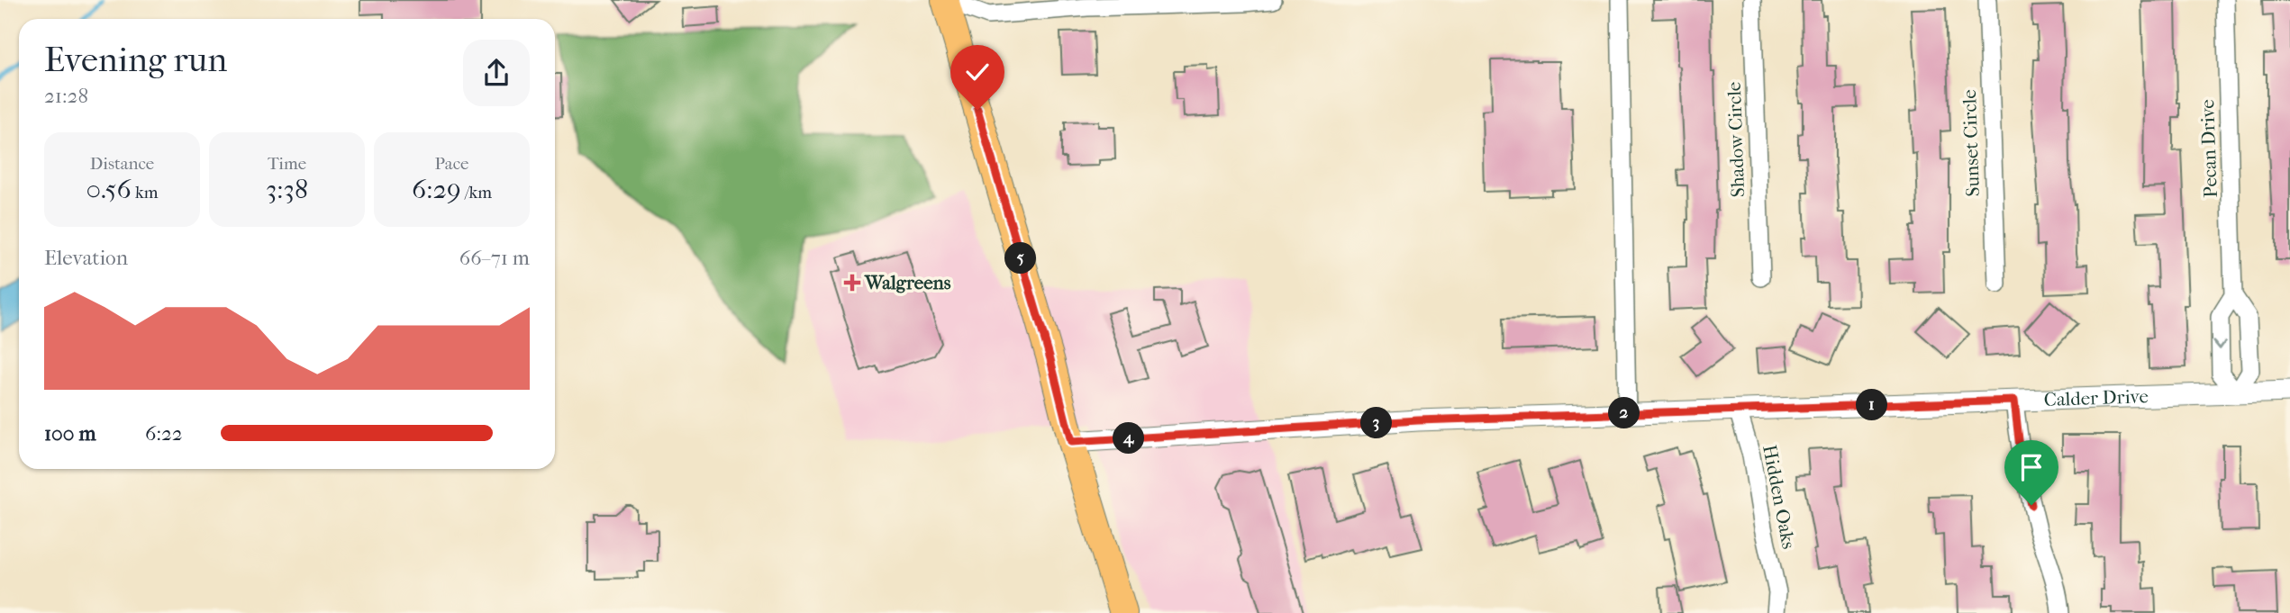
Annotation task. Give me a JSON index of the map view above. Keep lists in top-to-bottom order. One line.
{"streets":{"street":["Shadow Circle","Sunset Circle","Pecan Drive","Calder Drive","Hidden Oaks"]},"crossings":[["Pecan Drive","Calder Drive"],["Calder Drive","Hidden Oaks"]],"places":{"health":["Walgreens"]},"page":{"heading":["Evening run","21:28"],"stats":[["Distance","0.56 km"],["Time","3:38"],["Pace","6:29 /km"]],"chart":["Elevation","66–71 m"],"pins":["5","1","2","3","4"],"list":[{"name":"100 m","note":"6:22"}]}}
